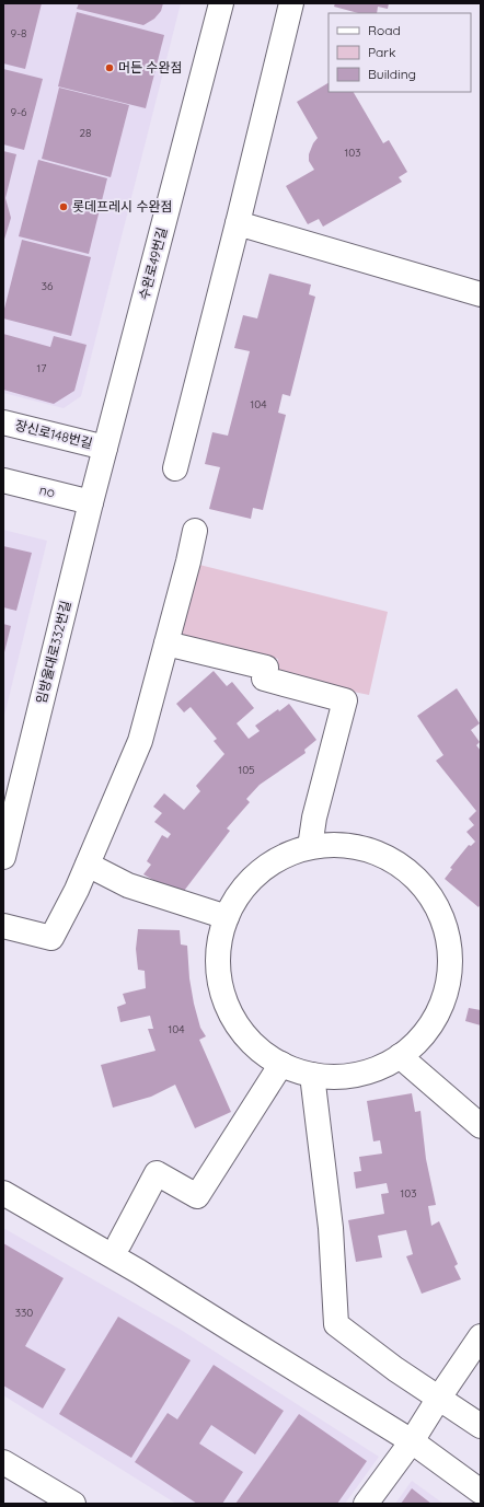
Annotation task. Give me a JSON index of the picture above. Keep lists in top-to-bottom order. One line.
{"streets":{"street":["수완로49번길","장신로148번길","no","임방울대로332번길"]},"crossings":[["수완로49번길","장신로148번길"],["수완로49번길","임방울대로332번길"],["장신로148번길","임방울대로332번길"],["no","임방울대로332번길"]],"places":["머든 수완점","롯데프레시 수완점"],"house_numbers":["9-8","9-6","28","103","36","17","104","105","104","103","330"],"legend":["Road","Park","Building"]}
